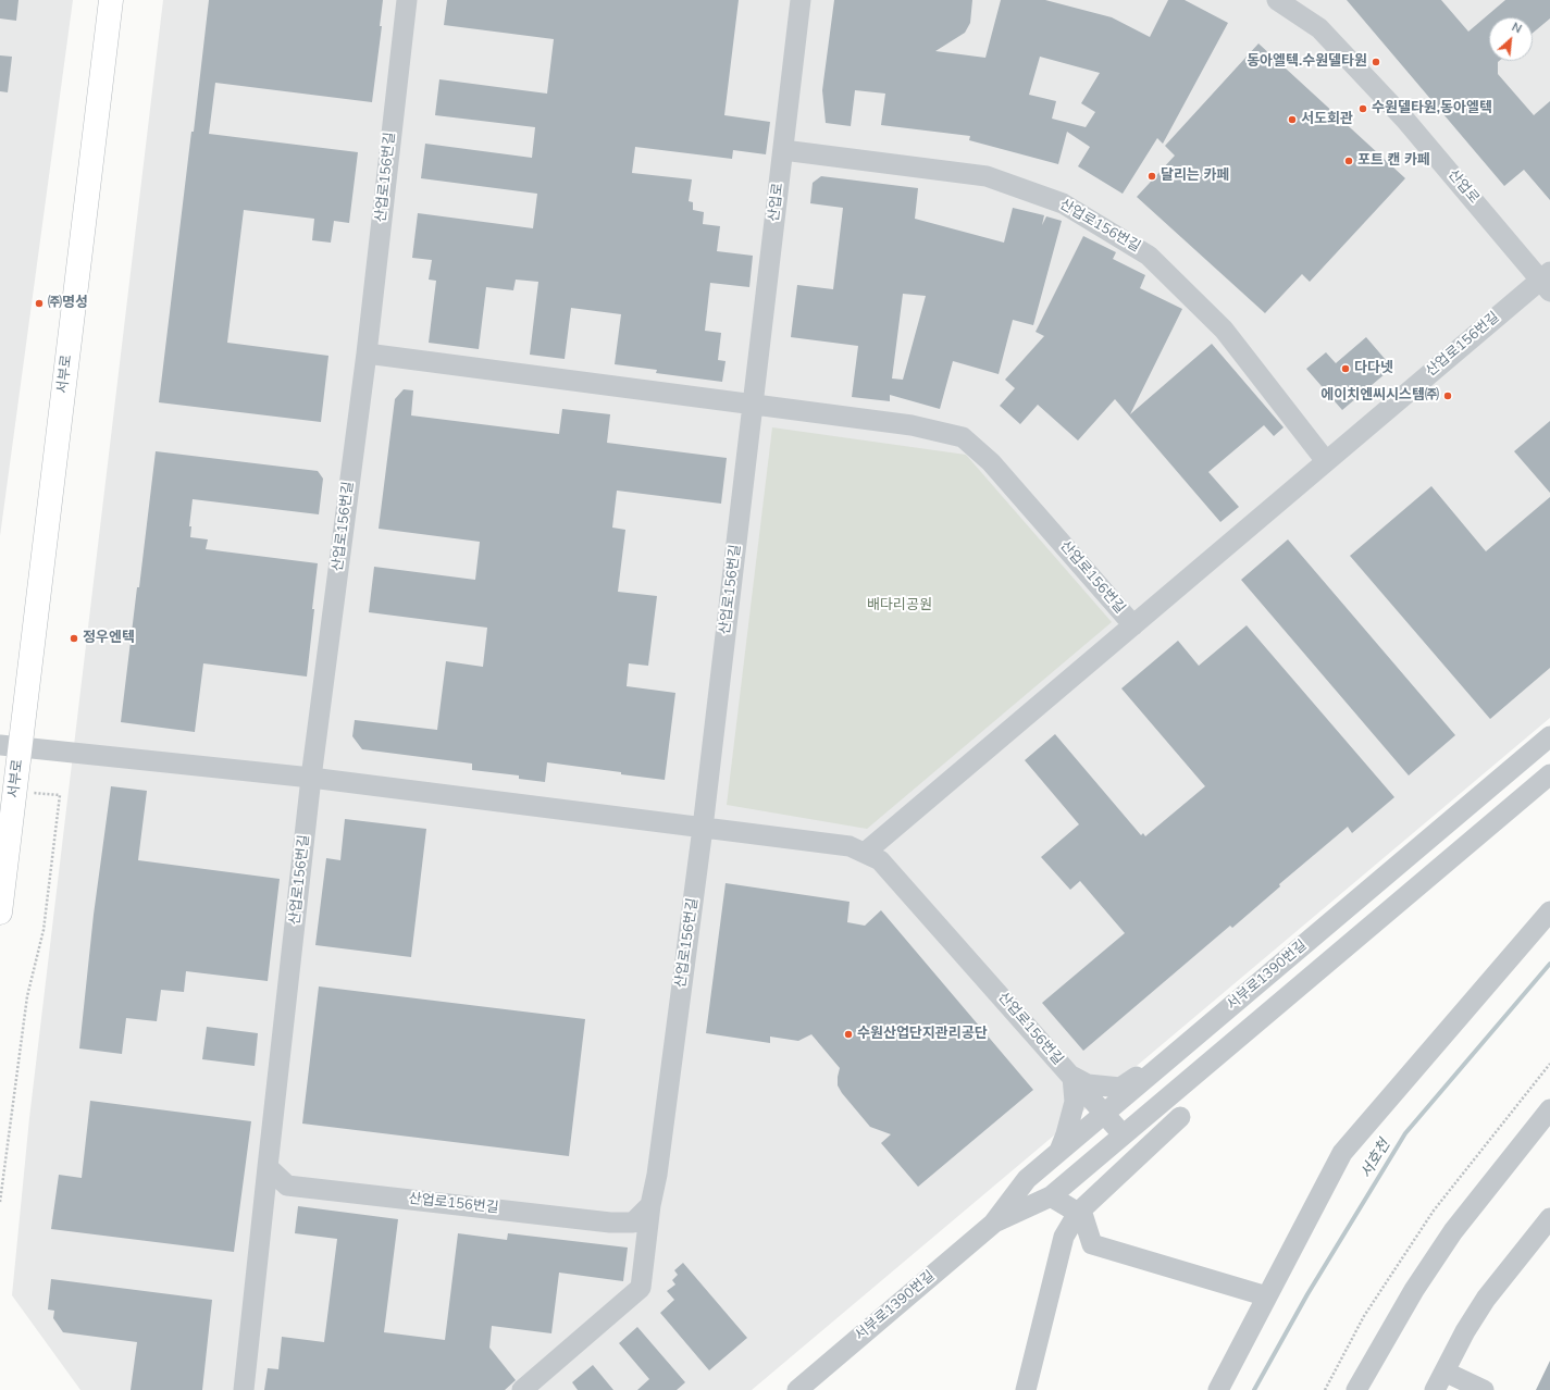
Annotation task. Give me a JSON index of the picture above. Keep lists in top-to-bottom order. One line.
{"streets":{"main road":["서부로"],"street":["산업로156번길","산업로","서부로1390번길"]},"crossings":[["산업로156번길","산업로"],["산업로156번길","서부로1390번길"]],"water":["서호천"],"parks":["배다리공원"],"places":["동아엘텍.수원델타원","수원델타원,동아엘텍","서도회관","포트 캔 카페","달리는 카페","㈜명성","다다넷","에이치엔씨시스템㈜","정우엔텍","수원산업단지관리공단"],"north":"top right"}
